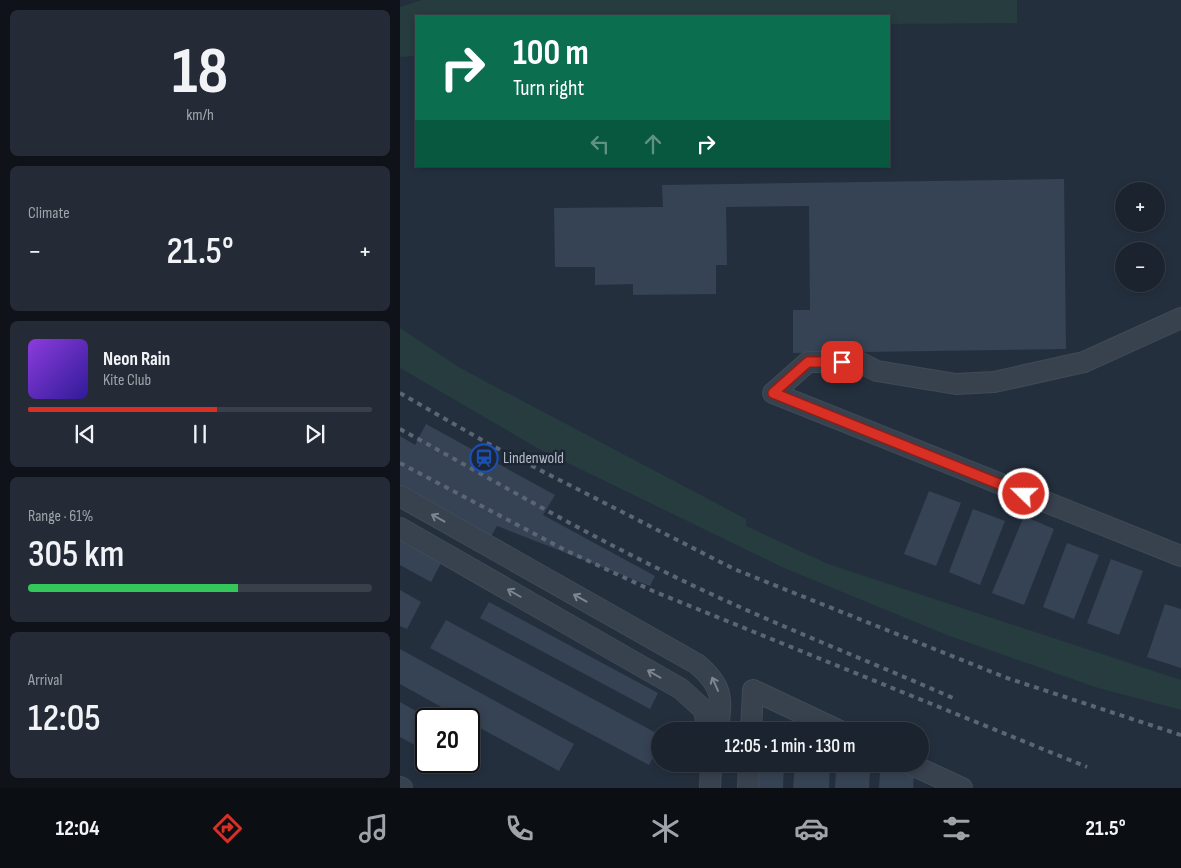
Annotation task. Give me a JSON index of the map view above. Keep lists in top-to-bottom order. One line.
{"places":{"station":["Lindenwold"]},"page":{"tile":[["18","km/h"],"Climate",["Range · 61%","305 km"],["Arrival","12:05"]],"turn":["100 m","Turn right"],"map_buttons":["+","−"],"heat":["−","21.5°","+"],"song":["Neon Rain","Kite Club"],"limit":"20","trip":"12:05 · 1 min · 130 m","tabs":["12:04","21.5°"]}}
